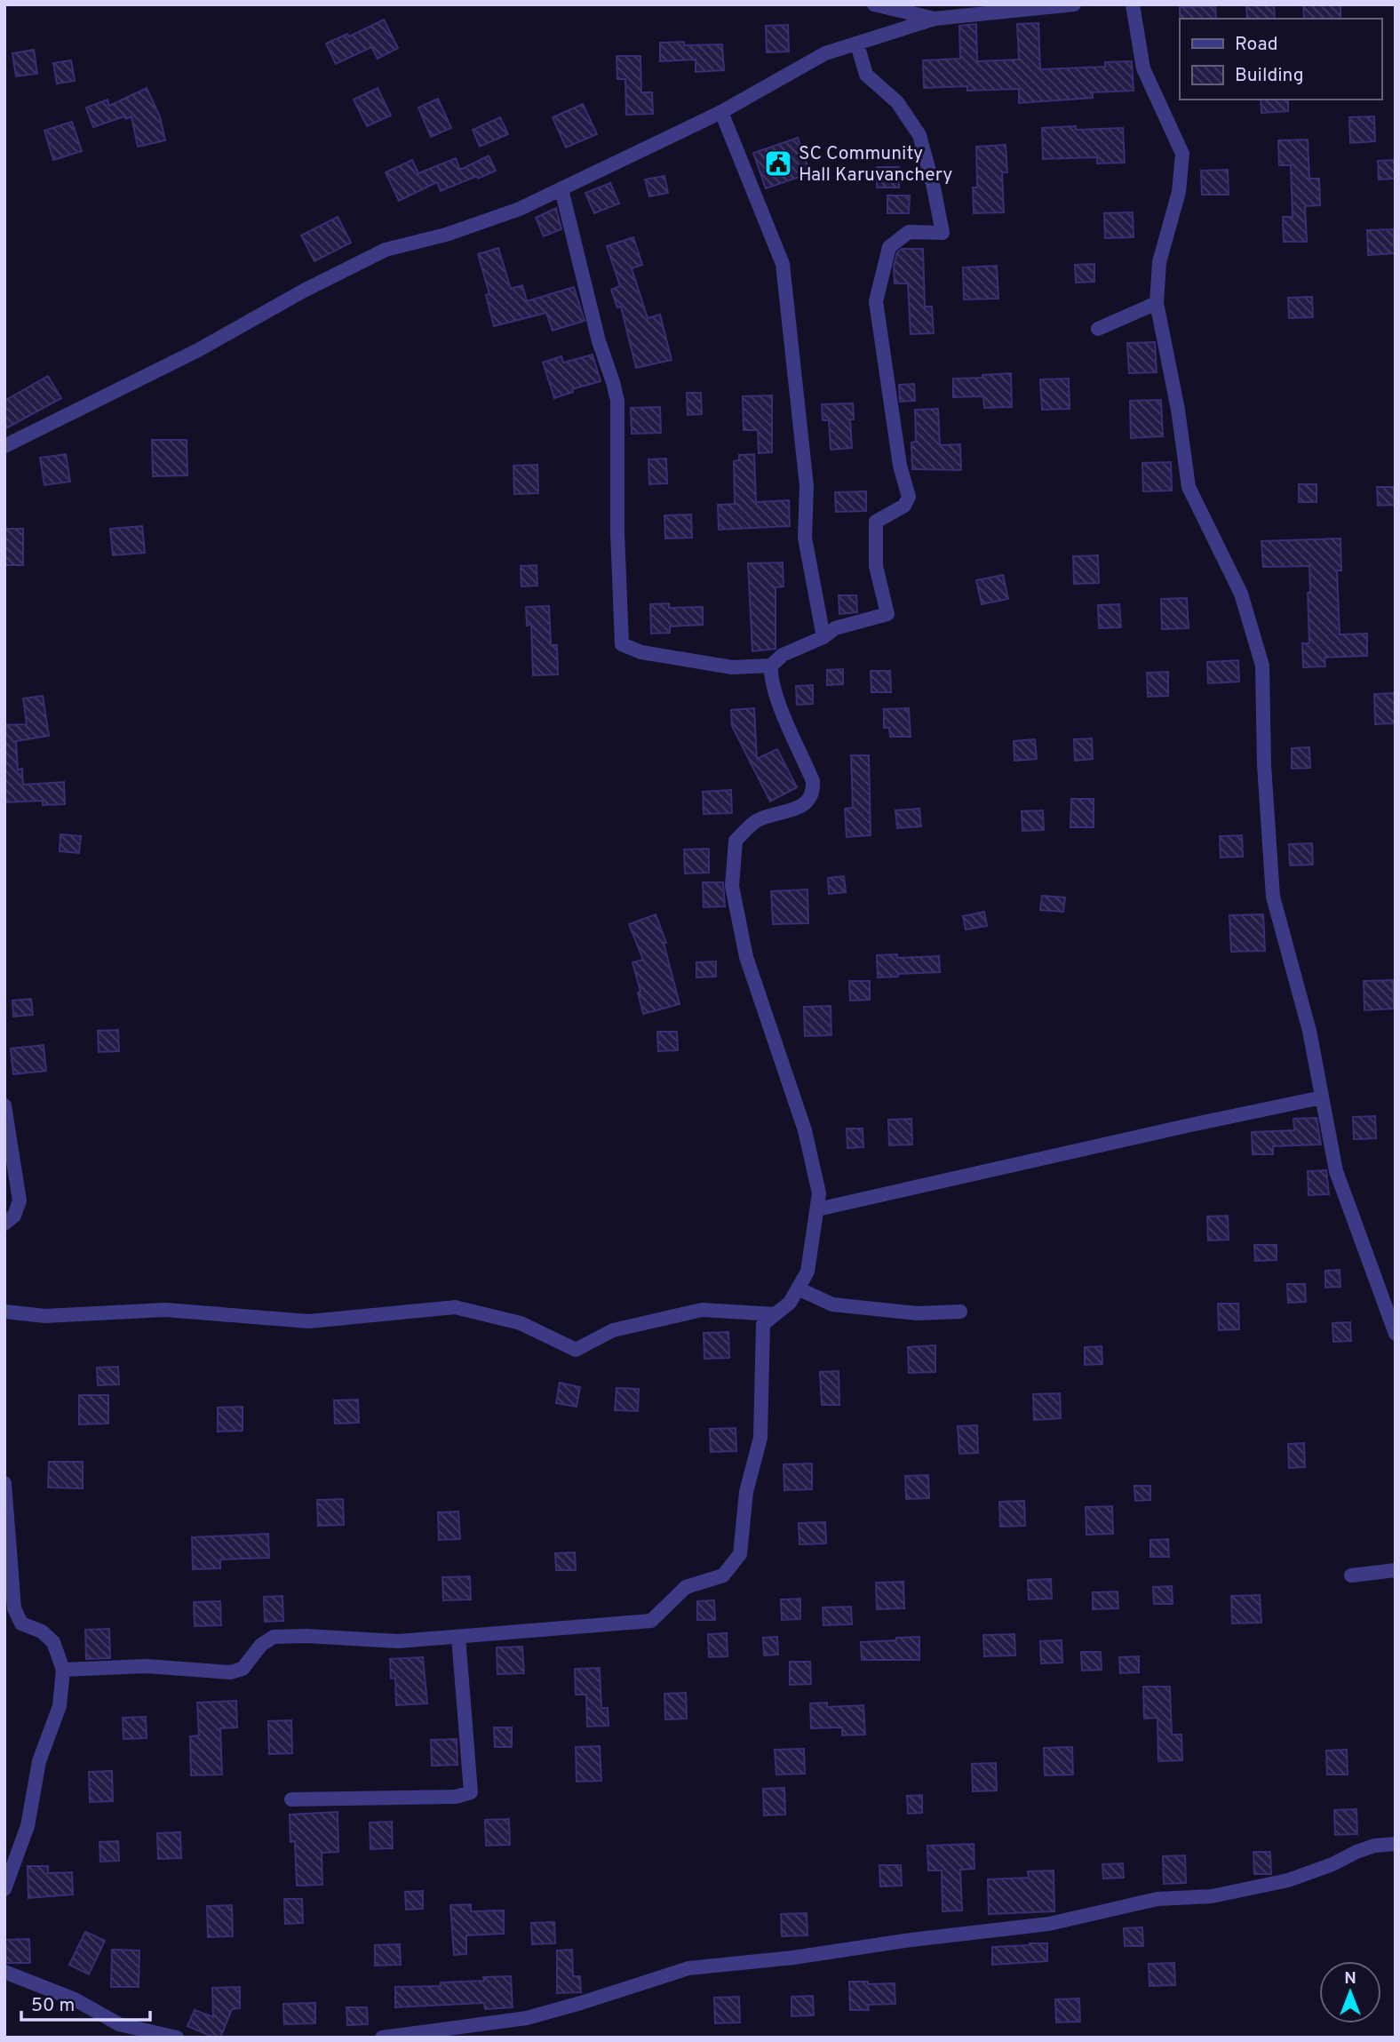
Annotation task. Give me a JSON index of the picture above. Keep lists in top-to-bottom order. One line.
{"places":{"public building":["SC Community Hall Karuvanchery"]},"legend":["Road","Building"],"scale_bar":"50 m","north":"top"}
